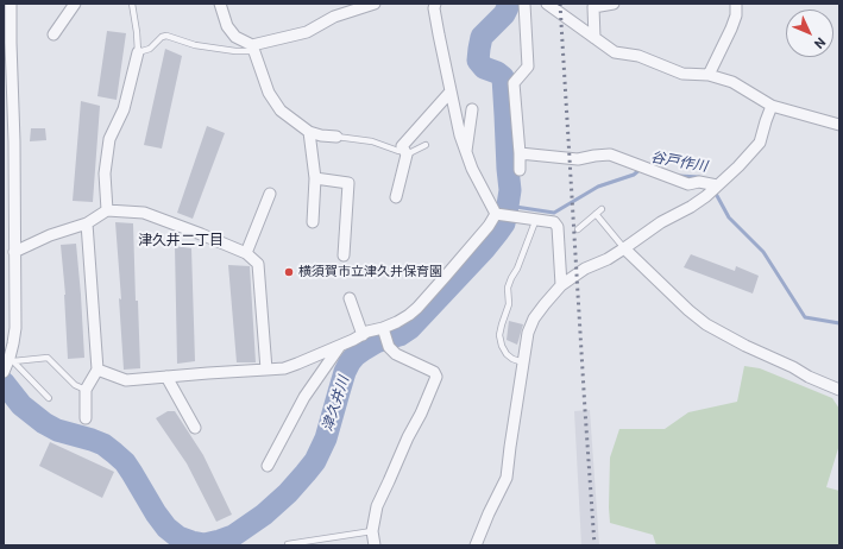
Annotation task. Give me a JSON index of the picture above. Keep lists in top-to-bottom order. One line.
{"districts":["津久井二丁目"],"water":["谷戸作川","津久井川"],"places":["横須賀市立津久井保育園"],"north":"bottom right"}
